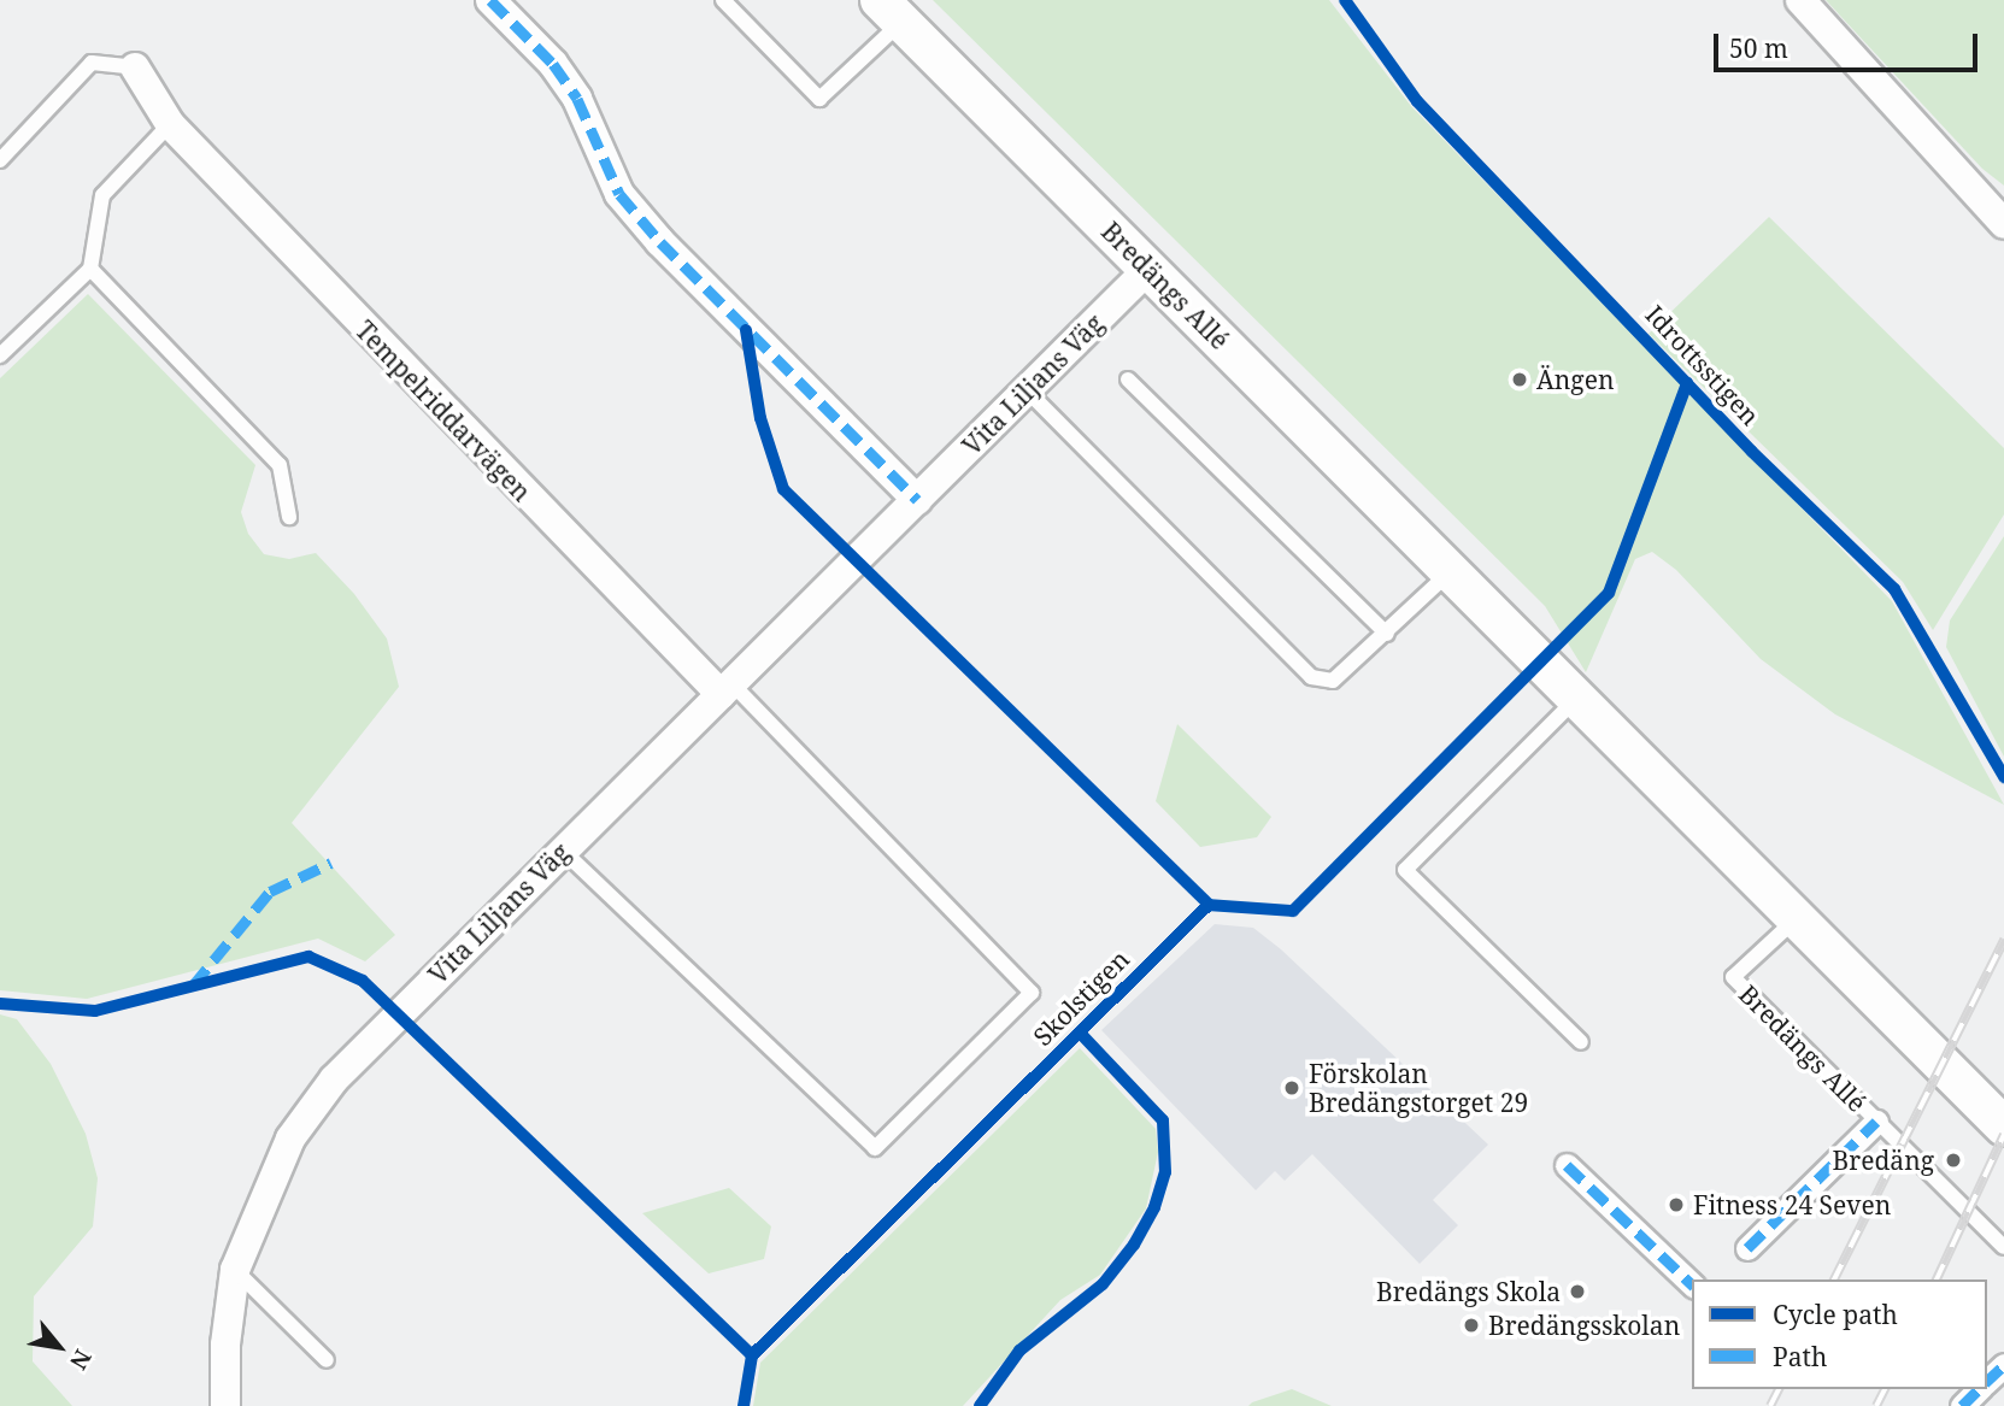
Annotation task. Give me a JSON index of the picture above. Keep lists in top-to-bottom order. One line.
{"streets":{"street":["Bredängs Allé","Vita Liljans Väg","Tempelriddarvägen"],"cycle path":["Idrottsstigen","Skolstigen"]},"crossings":[["Bredängs Allé","Vita Liljans Väg"],["Vita Liljans Väg","Tempelriddarvägen"]],"places":["Ängen","Förskolan Bredängstorget 29","Bredäng","Fitness 24 Seven","Bredängs Skola","Bredängsskolan"],"legend":["Cycle path","Path"],"scale_bar":"50 m","north":"bottom right"}
